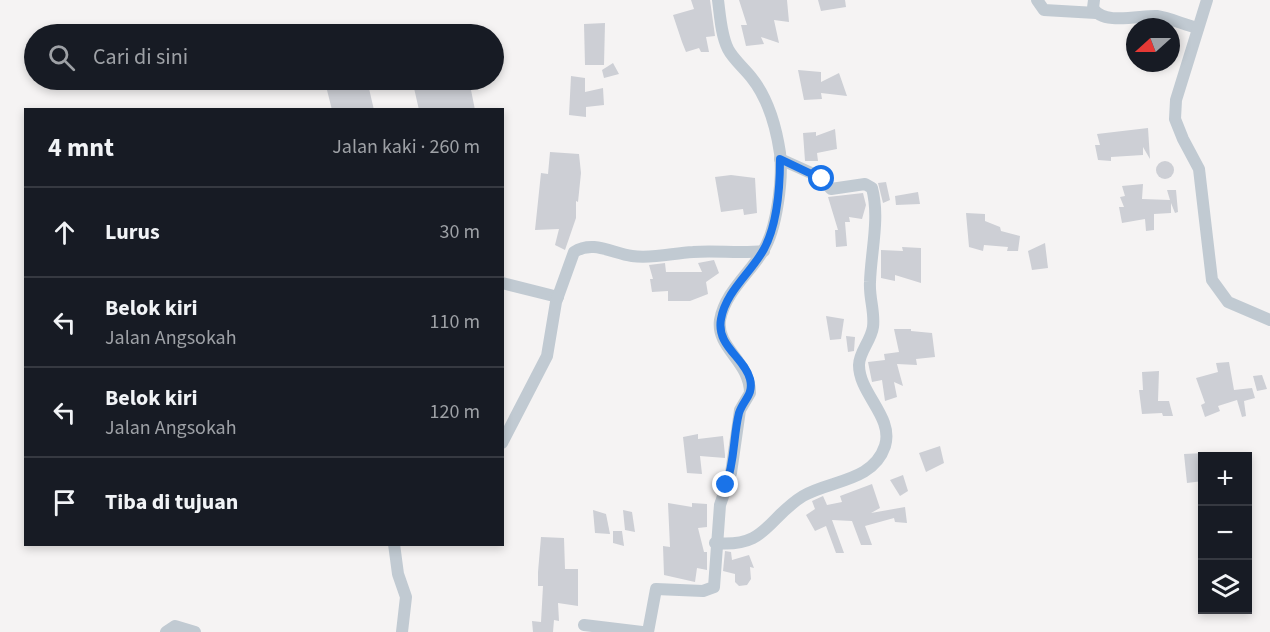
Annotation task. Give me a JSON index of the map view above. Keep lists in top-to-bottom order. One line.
{"north":"left","page":{"search":"Cari di sini","heading":["4 mnt","Jalan kaki · 260 m"],"list":[["Lurus","30 m"],["Belok kiri","Jalan Angsokah","110 m"],["Belok kiri","Jalan Angsokah","120 m"],"Tiba di tujuan"],"map_buttons":["+","−"]}}
